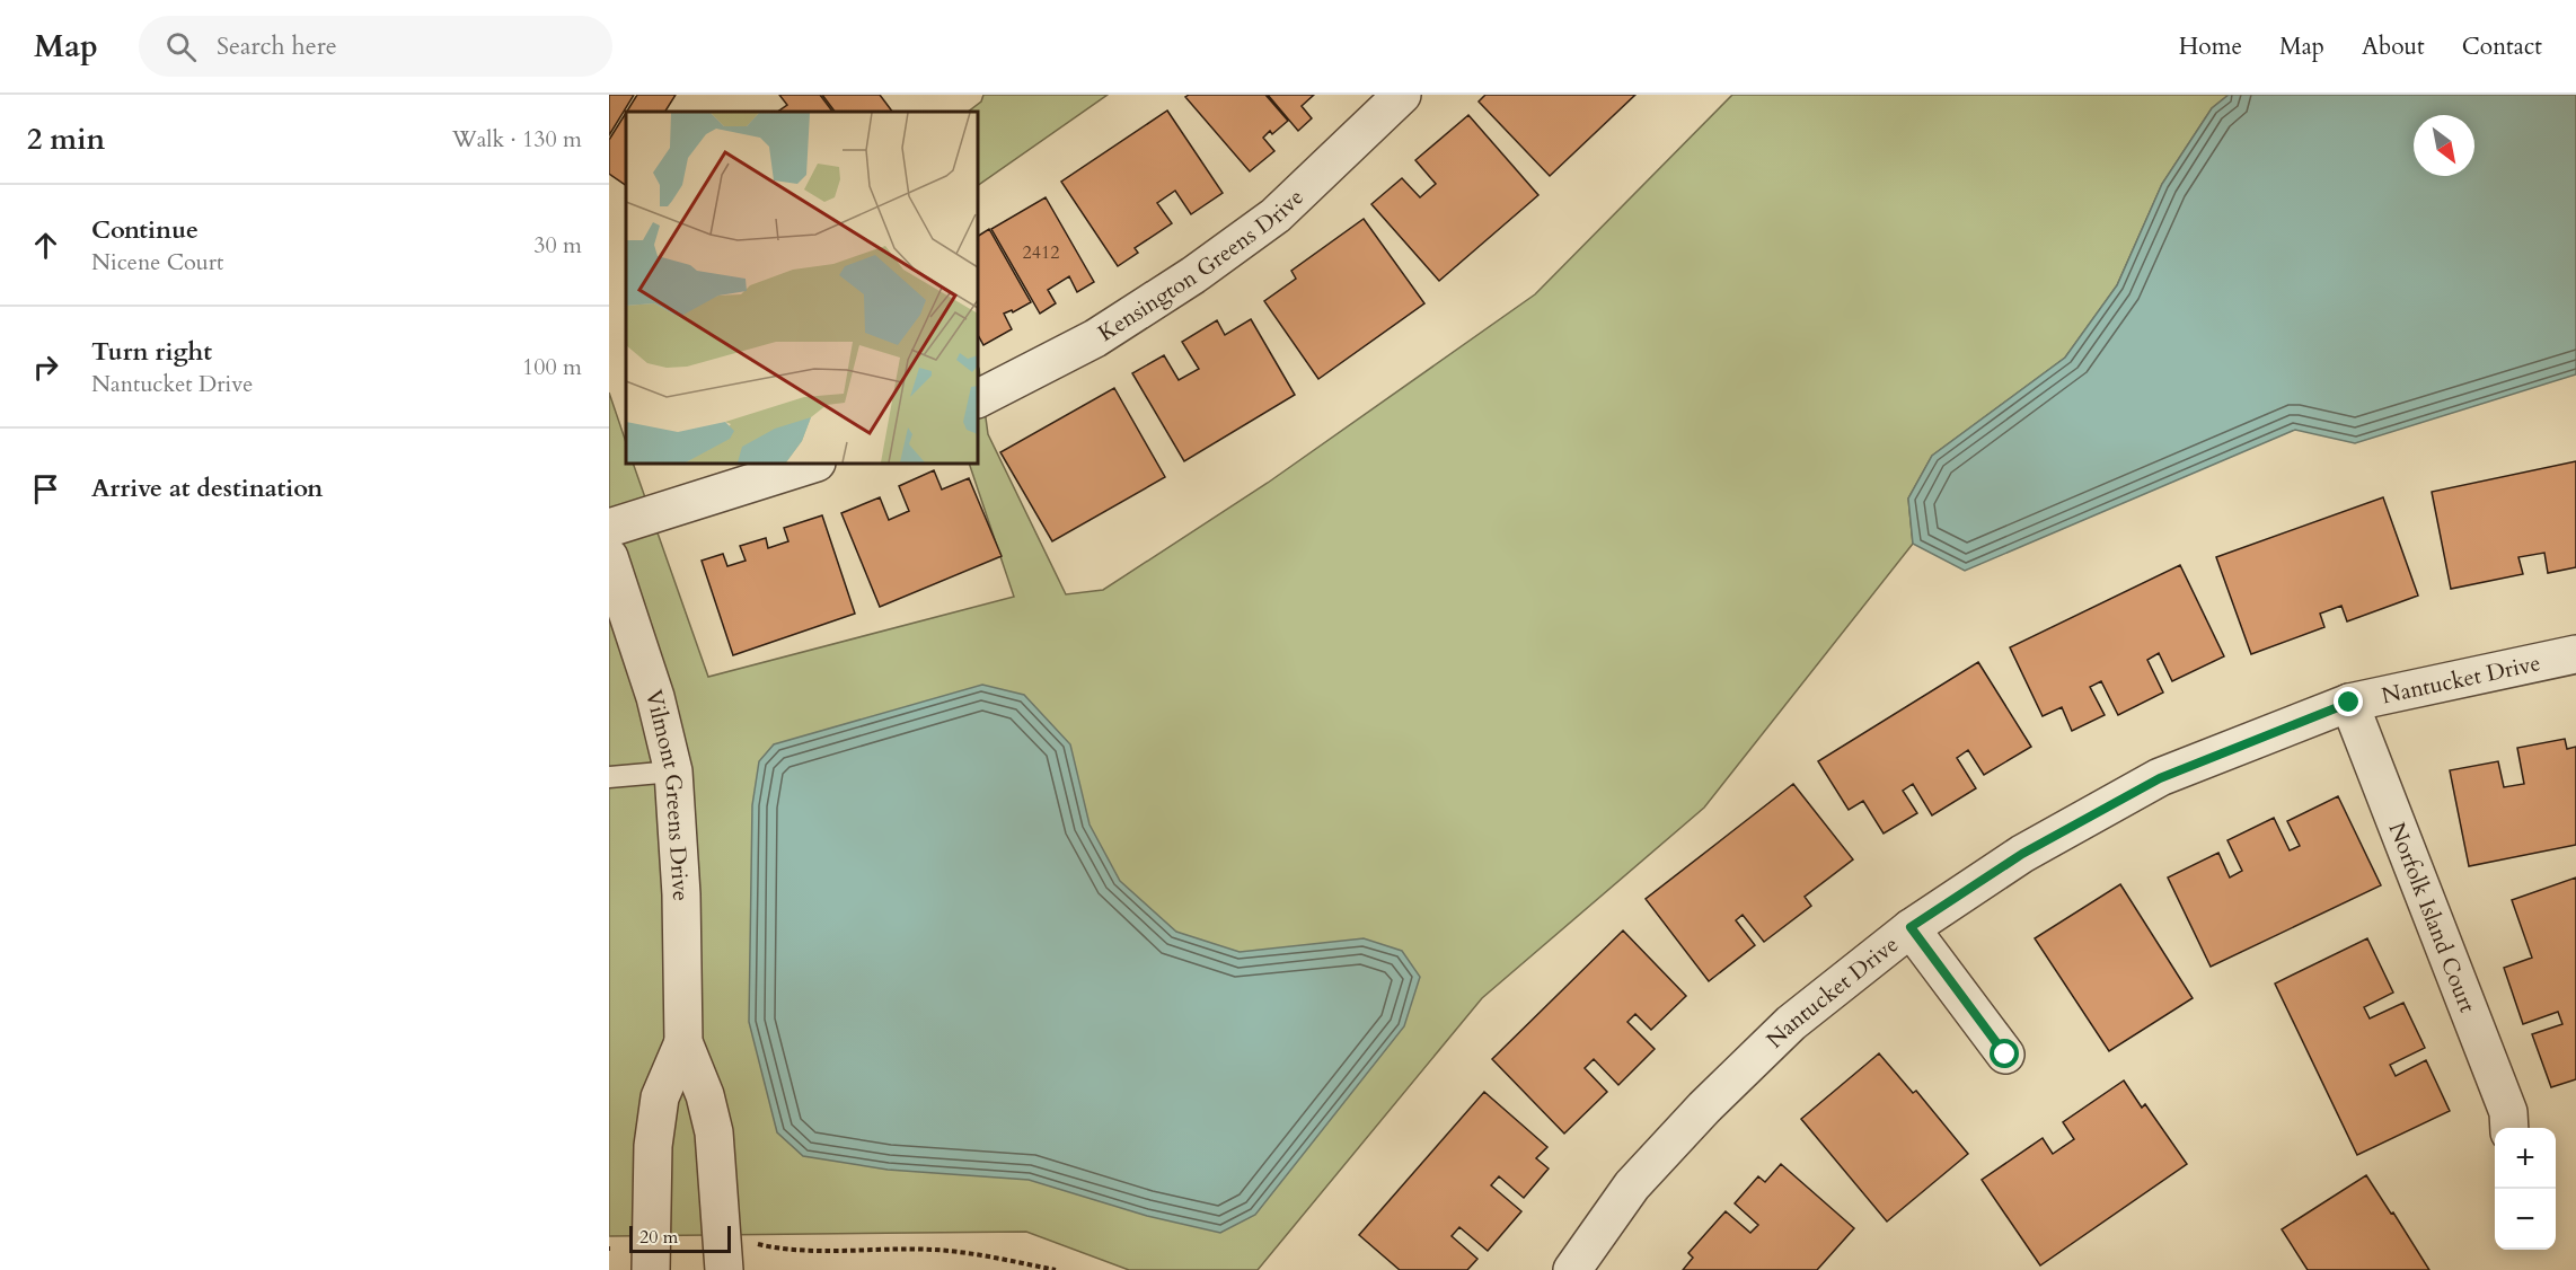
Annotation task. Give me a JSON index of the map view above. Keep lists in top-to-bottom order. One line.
{"streets":{"street":["Kensington Greens Drive","Nantucket Drive","Vilmont Greens Drive","Norfolk Island Court"]},"crossings":[["Nantucket Drive","Norfolk Island Court"]],"house_numbers":["2412"],"scale_bar":"20 m","north":"bottom right","page":{"header":"Map","search":"Search here","nav":["Home","Map","About","Contact"],"heading":["2 min","Walk · 130 m"],"list":[["Continue","Nicene Court","30 m"],["Turn right","Nantucket Drive","100 m"],"Arrive at destination"],"map_buttons":["+","−"],"scale":"20 m"}}
